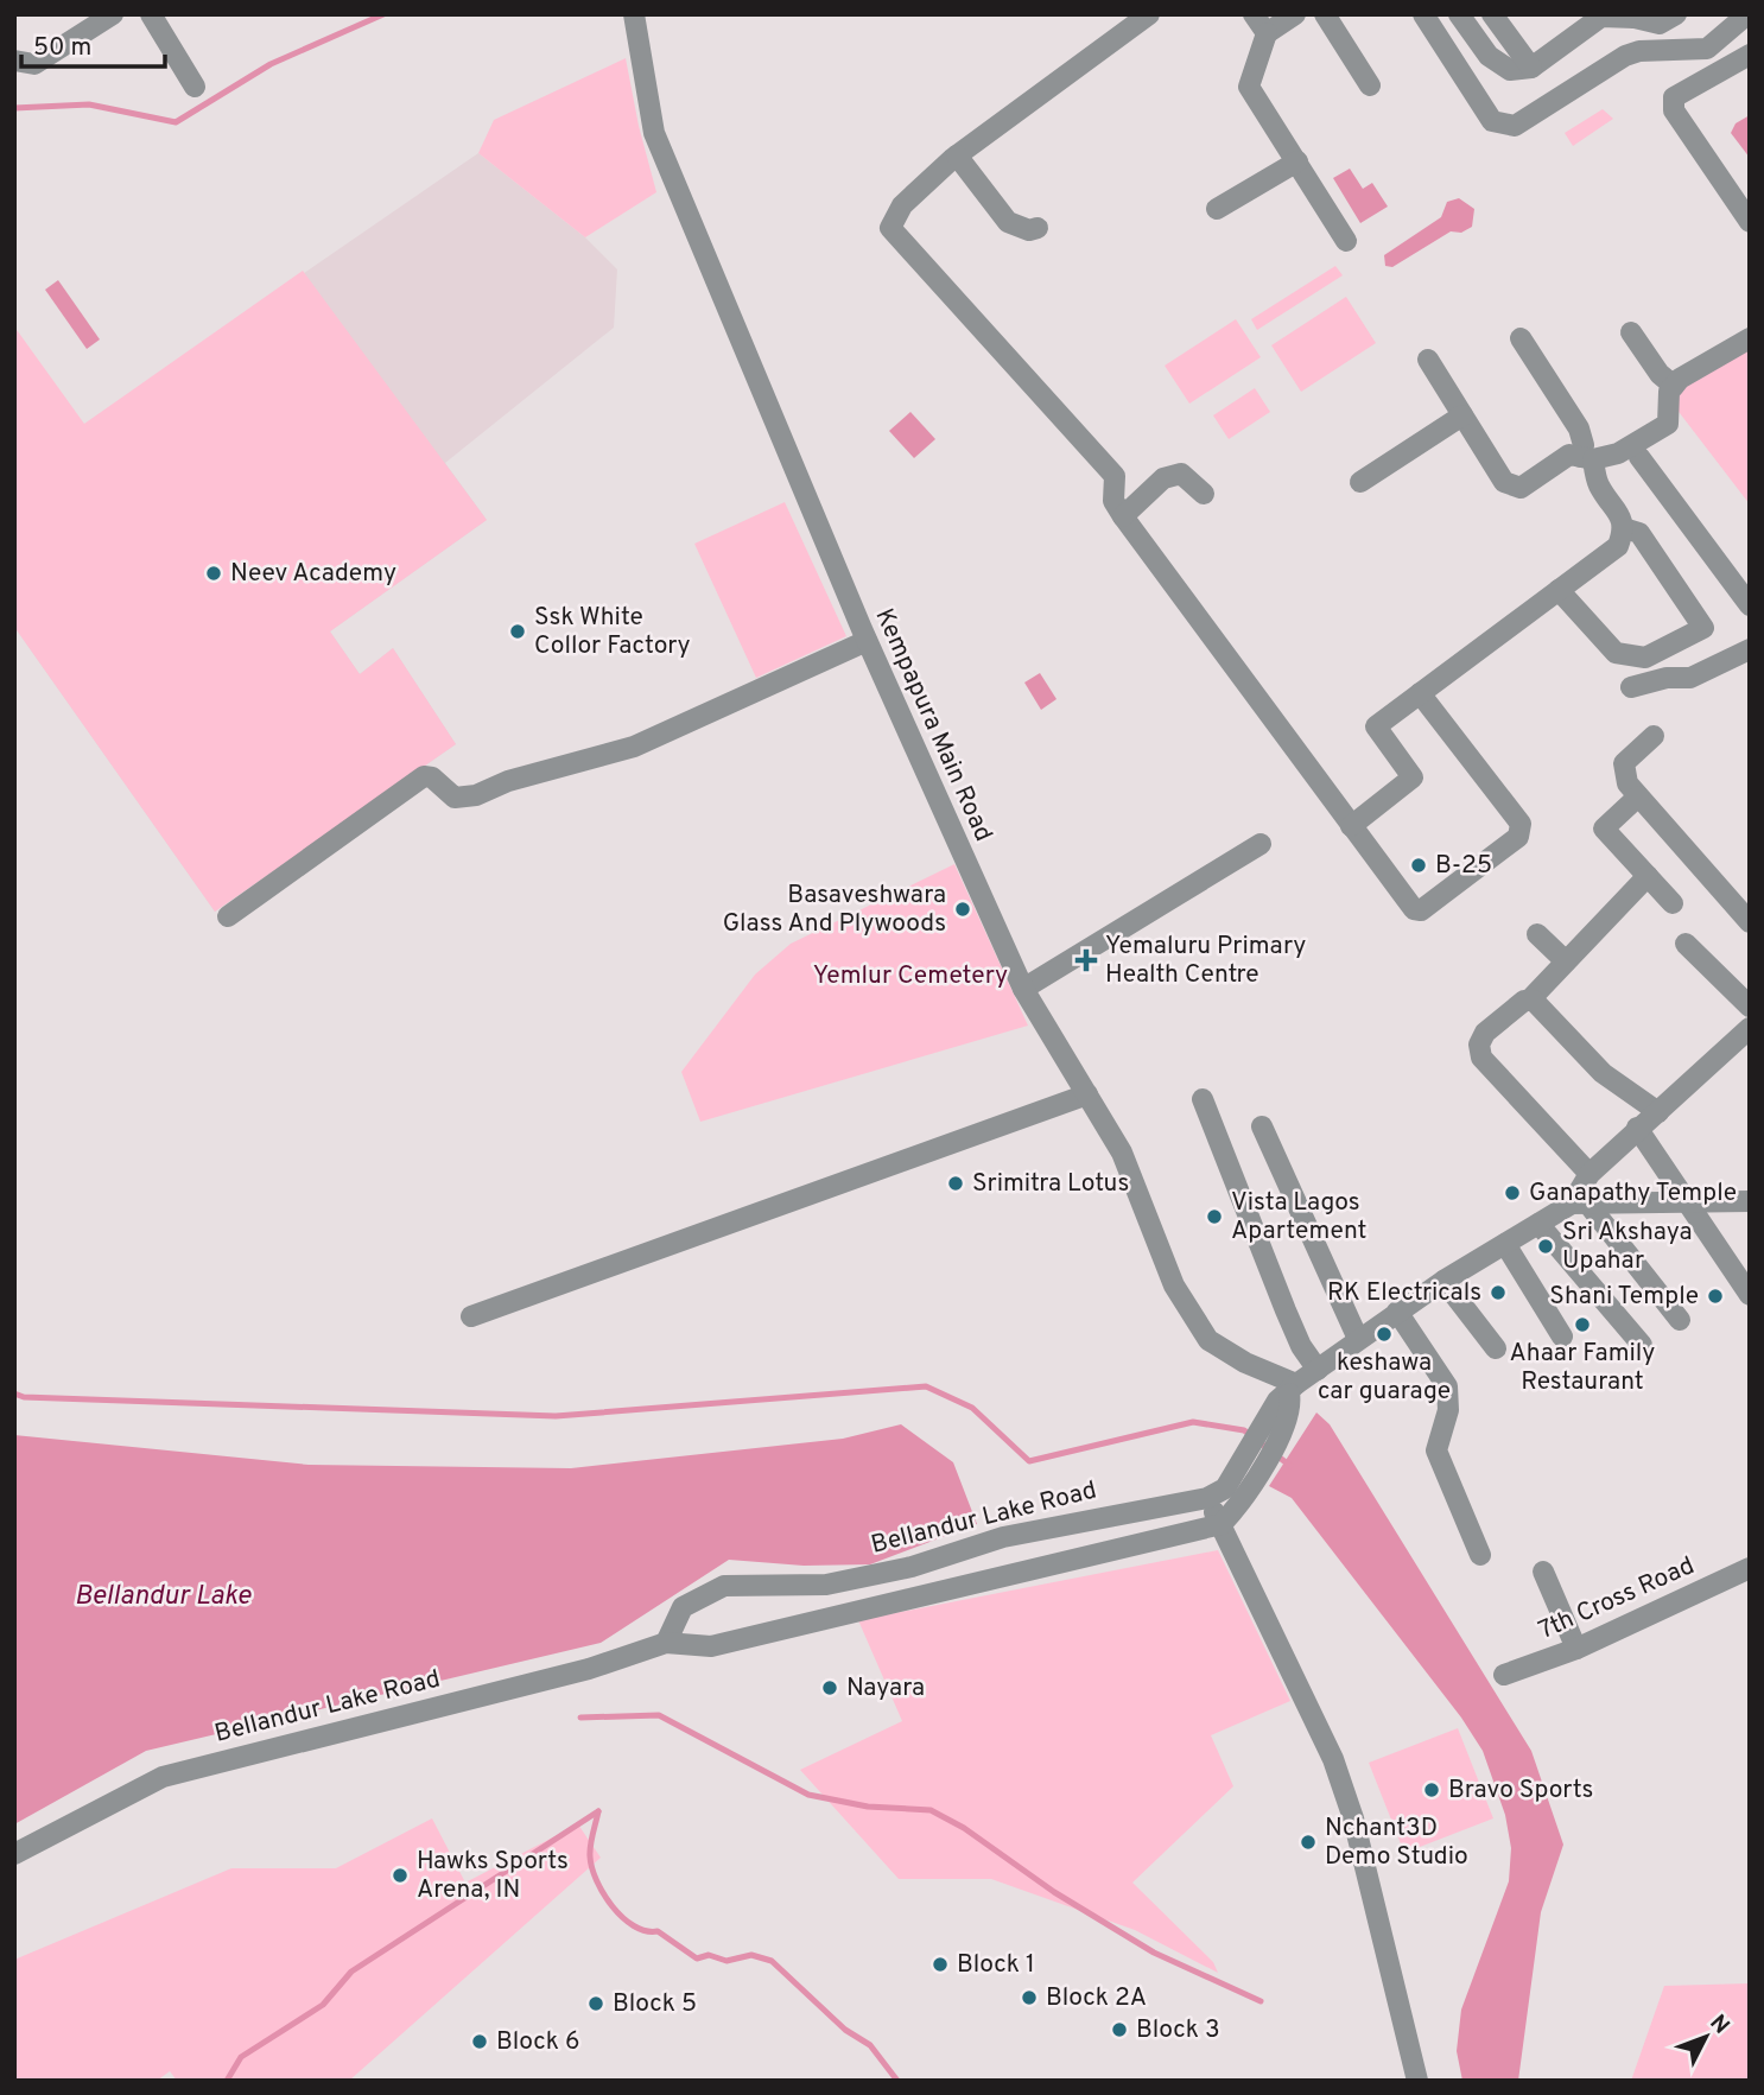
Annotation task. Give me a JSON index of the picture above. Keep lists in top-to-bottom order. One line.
{"streets":{"street":["Kempapura Main Road","Bellandur Lake Road","7th Cross Road"]},"water":["Bellandur Lake"],"parks":["Yemlur Cemetery"],"places":{"other":["Neev Academy","Ssk White Collor Factory","B-25","Basaveshwara Glass And Plywoods","Srimitra Lotus","Ganapathy Temple","Vista Lagos Apartement","Sri Akshaya Upahar","RK Electricals","Shani Temple","Ahaar Family Restaurant","keshawa car guarage","Nayara","Bravo Sports","Nchant3D Demo Studio","Hawks Sports Arena, IN","Block 1","Block 2A","Block 5","Block 3","Block 6"],"health":["Yemaluru Primary Health Centre"]},"scale_bar":"50 m","north":"top right"}
